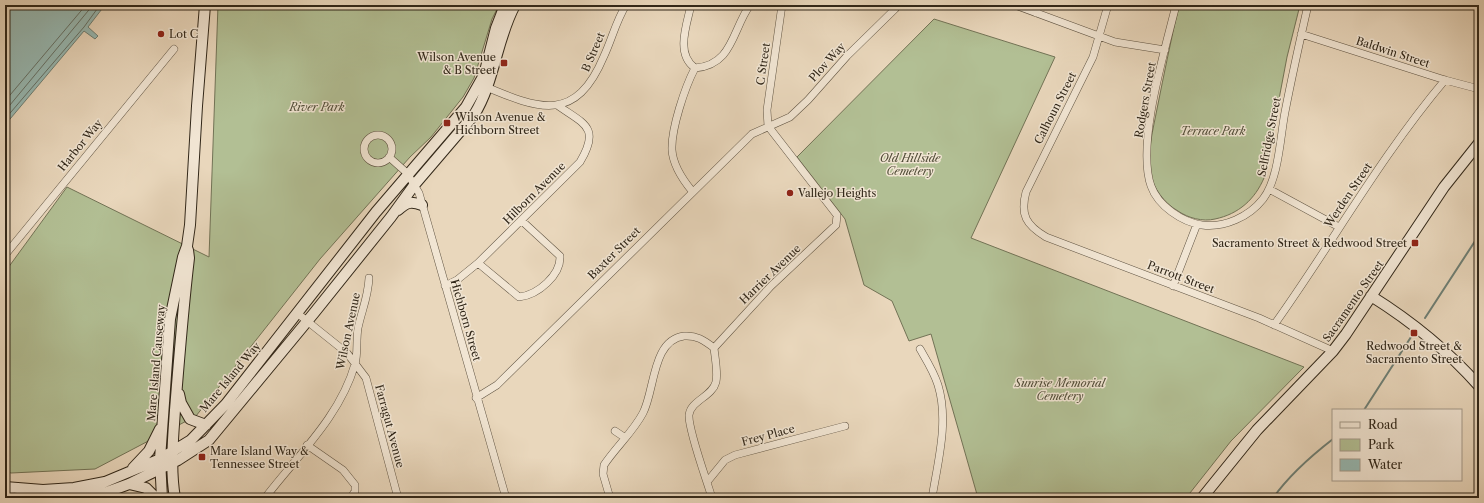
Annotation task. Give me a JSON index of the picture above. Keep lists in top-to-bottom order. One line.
{"streets":{"main road":["Sacramento Street","Mare Island Causeway","Mare Island Way"],"street":["B Street","Baldwin Street","Plov Way","C Street","Rodgers Street","Calhoun Street","Selfridge Street","Harbor Way","Hilborn Avenue","Werden Street","Baxter Street","Harrier Avenue","Parrott Street","Hichborn Street","Wilson Avenue","Farragut Avenue","Frey Place"]},"crossings":[["B Street","Hilborn Avenue"],["Baldwin Street","Selfridge Street"],["Baldwin Street","Werden Street"],["Plov Way","C Street"],["Plov Way","Baxter Street"],["Plov Way","Harrier Avenue"],["C Street","Baxter Street"],["C Street","Harrier Avenue"],["Rodgers Street","Selfridge Street"],["Calhoun Street","Parrott Street"],["Hilborn Avenue","Hichborn Street"],["Werden Street","Parrott Street"],["Baxter Street","Harrier Avenue"],["Baxter Street","Hichborn Street"],["Parrott Street","Sacramento Street"],["Hichborn Street","Mare Island Way"],["Wilson Avenue","Farragut Avenue"],["Mare Island Causeway","Mare Island Way"],["Mare Island Way","Farragut Avenue"]],"parks":["River Park","Terrace Park","Old Hillside Cemetery","Sunrise Memorial Cemetery"],"places":{"other":["Lot C","Vallejo Heights"],"transit":["Wilson Avenue & B Street","Wilson Avenue & Hichborn Street","Sacramento Street & Redwood Street","Redwood Street & Sacramento Street","Mare Island Way & Tennessee Street"]},"legend":["Road","Park","Water"]}
